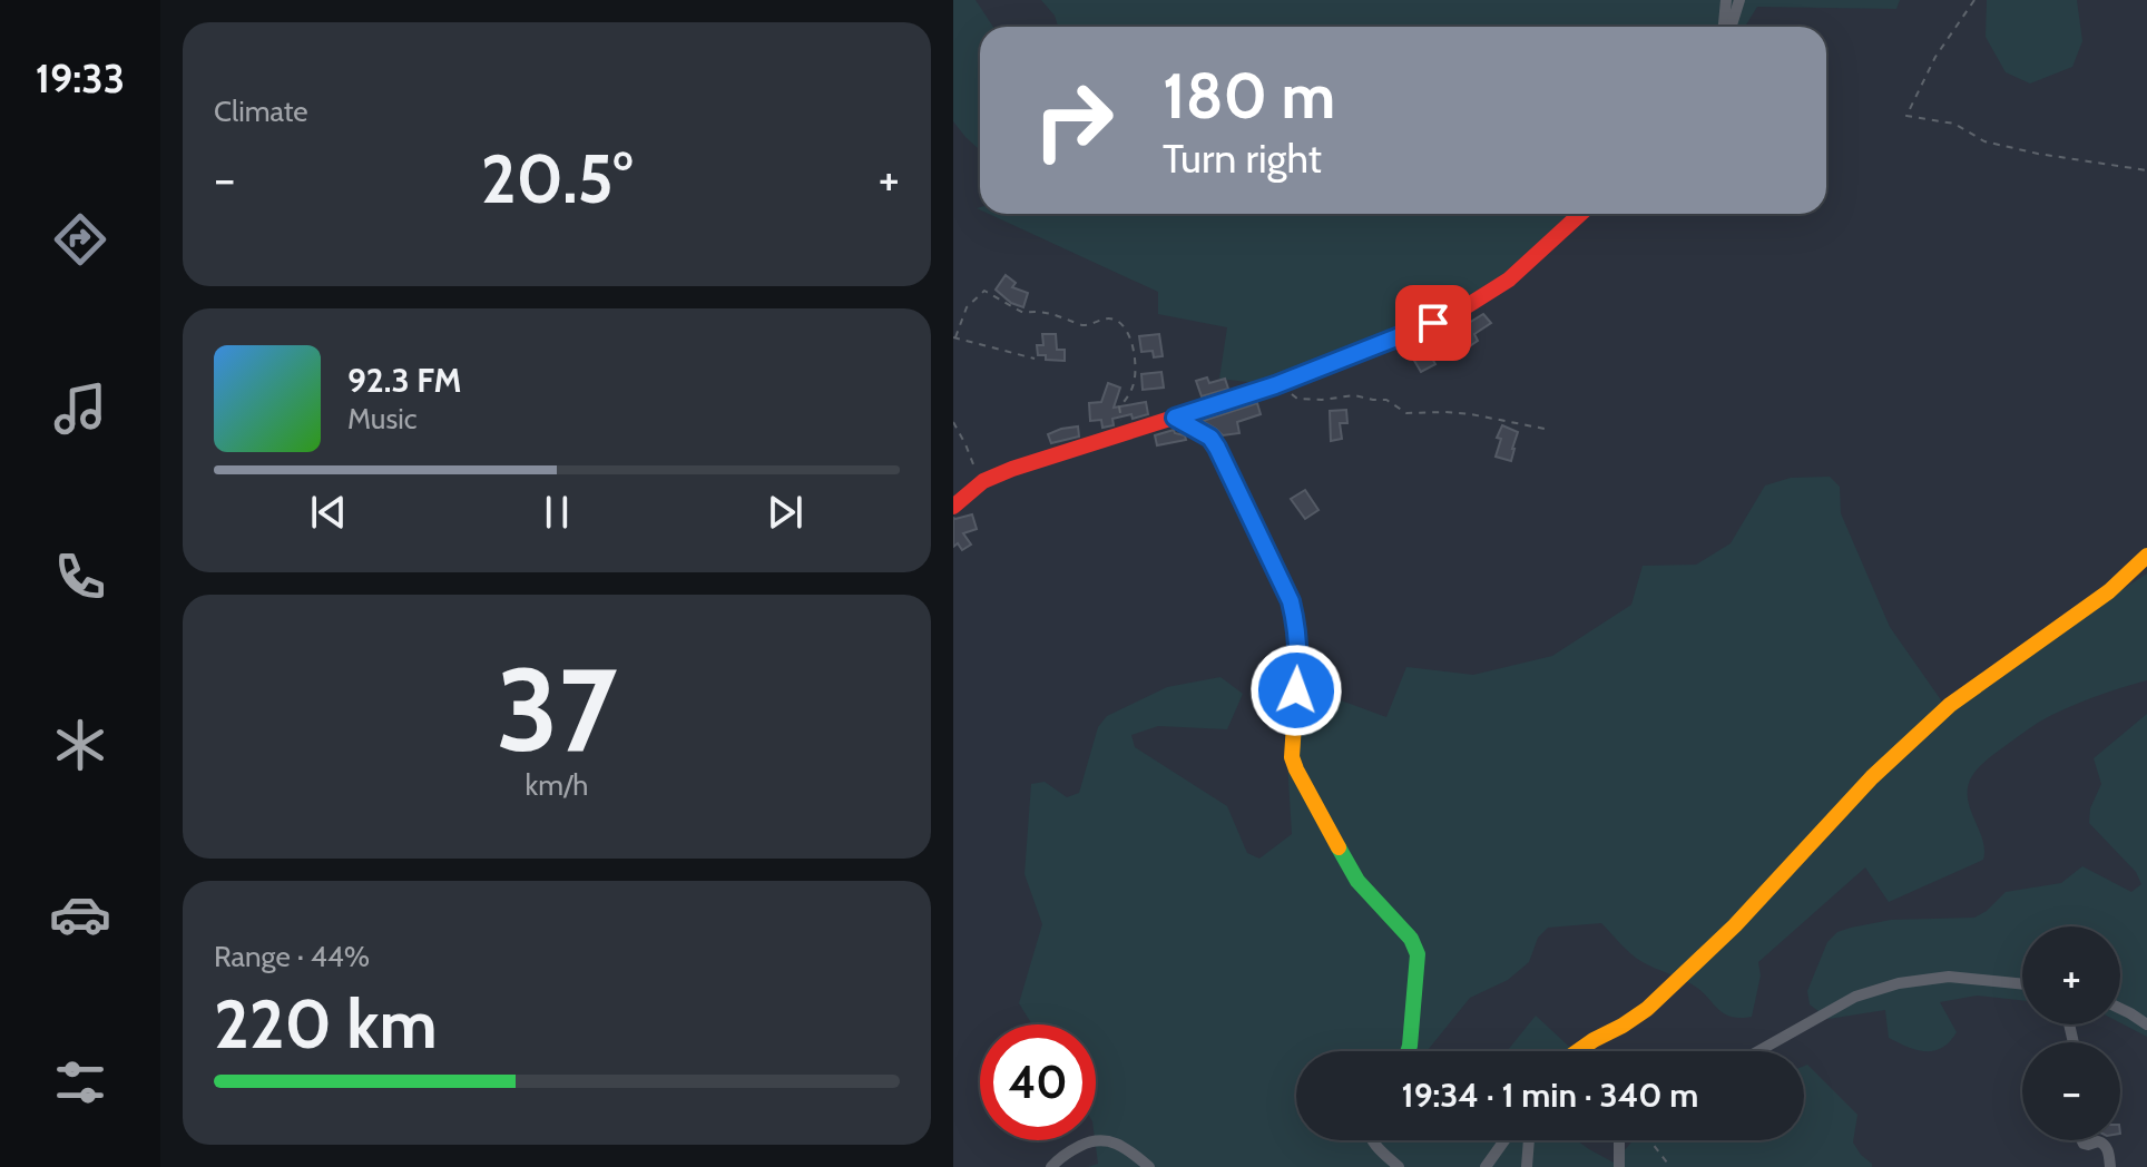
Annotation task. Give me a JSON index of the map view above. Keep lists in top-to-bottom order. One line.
{"page":{"tabs":"19:33","tile":["Climate",["37","km/h"],["Range · 44%","220 km"]],"turn":["180 m","Turn right"],"heat":["−","20.5°","+"],"song":["92.3 FM","Music"],"map_buttons":["+","−"],"limit":"40","trip":"19:34 · 1 min · 340 m"}}
